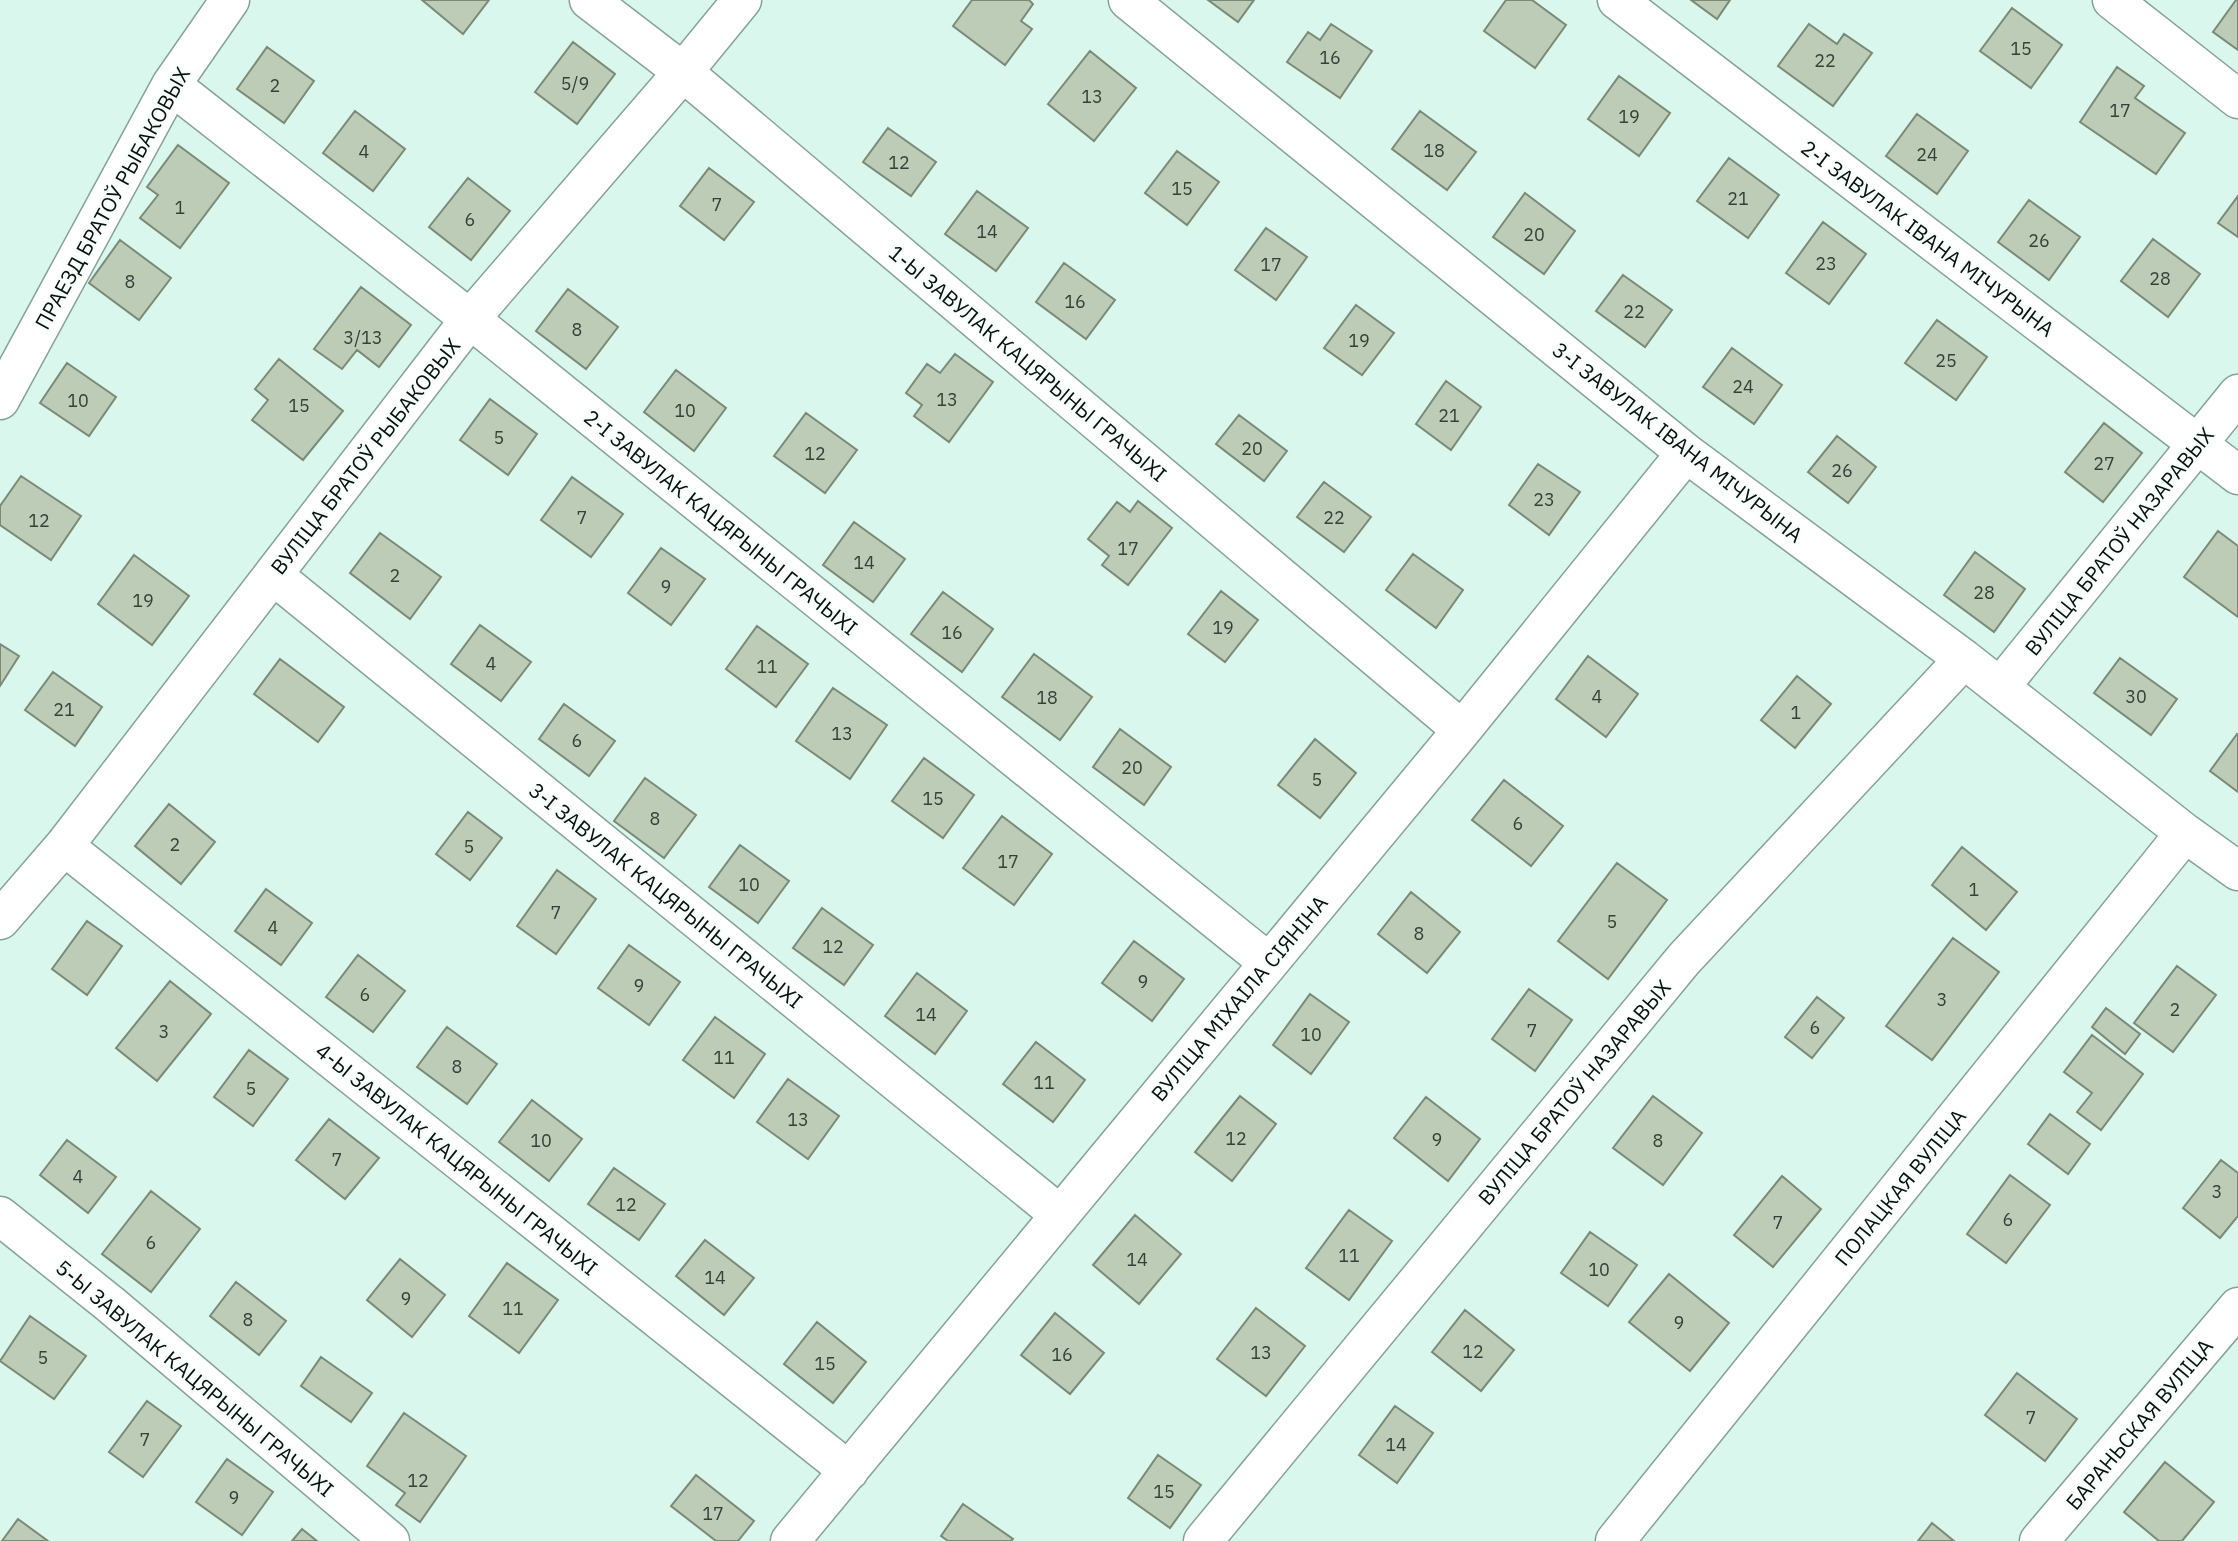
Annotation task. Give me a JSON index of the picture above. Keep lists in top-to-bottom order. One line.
{"streets":{"street":["ПРАЕЗД БРАТОЎ РЫБАКОВЫХ","2-І ЗАВУЛАК ІВАНА МІЧУРЫНА","1-Ы ЗАВУЛАК КАЦЯРЫНЫ ГРАЧЫХІ","3-І ЗАВУЛАК ІВАНА МІЧУРЫНА","ВУЛІЦА БРАТОЎ РЫБАКОВЫХ","2-І ЗАВУЛАК КАЦЯРЫНЫ ГРАЧЫХІ","ВУЛІЦА БРАТОЎ НАЗАРАВЫХ","3-І ЗАВУЛАК КАЦЯРЫНЫ ГРАЧЫХІ","ВУЛІЦА МІХАІЛА СІЯНІНА","4-Ы ЗАВУЛАК КАЦЯРЫНЫ ГРАЧЫХІ","ПОЛАЦКАЯ ВУЛІЦА","5-Ы ЗАВУЛАК КАЦЯРЫНЫ ГРАЧЫХІ","БАРАНЬСКАЯ ВУЛІЦА"]},"crossings":[["ПРАЕЗД БРАТОЎ РЫБАКОВЫХ","2-І ЗАВУЛАК КАЦЯРЫНЫ ГРАЧЫХІ"],["2-І ЗАВУЛАК ІВАНА МІЧУРЫНА","ВУЛІЦА БРАТОЎ НАЗАРАВЫХ"],["1-Ы ЗАВУЛАК КАЦЯРЫНЫ ГРАЧЫХІ","ВУЛІЦА БРАТОЎ РЫБАКОВЫХ"],["1-Ы ЗАВУЛАК КАЦЯРЫНЫ ГРАЧЫХІ","ВУЛІЦА МІХАІЛА СІЯНІНА"],["3-І ЗАВУЛАК ІВАНА МІЧУРЫНА","ВУЛІЦА БРАТОЎ НАЗАРАВЫХ"],["3-І ЗАВУЛАК ІВАНА МІЧУРЫНА","ВУЛІЦА МІХАІЛА СІЯНІНА"],["3-І ЗАВУЛАК ІВАНА МІЧУРЫНА","ПОЛАЦКАЯ ВУЛІЦА"],["ВУЛІЦА БРАТОЎ РЫБАКОВЫХ","2-І ЗАВУЛАК КАЦЯРЫНЫ ГРАЧЫХІ"],["ВУЛІЦА БРАТОЎ РЫБАКОВЫХ","3-І ЗАВУЛАК КАЦЯРЫНЫ ГРАЧЫХІ"],["ВУЛІЦА БРАТОЎ РЫБАКОВЫХ","4-Ы ЗАВУЛАК КАЦЯРЫНЫ ГРАЧЫХІ"],["2-І ЗАВУЛАК КАЦЯРЫНЫ ГРАЧЫХІ","ВУЛІЦА МІХАІЛА СІЯНІНА"],["3-І ЗАВУЛАК КАЦЯРЫНЫ ГРАЧЫХІ","ВУЛІЦА МІХАІЛА СІЯНІНА"],["ВУЛІЦА МІХАІЛА СІЯНІНА","4-Ы ЗАВУЛАК КАЦЯРЫНЫ ГРАЧЫХІ"]],"house_numbers":["15","16","22","5/9","2","13","17","19","18","4","24","12","15","21","7","1","6","14","20","26","23","17","28","8","16","22","8","3/13","19","25","24","13","10","15","10","21","5","20","12","27","26","23","7","22","12","17","14","2","9","28","19","19","16","4","11","4","30","18","21","1","13","6","20","5","15","8","6","2","5","17","10","1","7","5","4","8","12","9","9","6","3","2","14","6","7","3","10","11","8","11","5","13","12","9","10","8","7","4","3","12","6","7","6","11","14","10","14","9","11","8","9","12","13","16","5","15","7","7","14","12","15","9","17"]}
